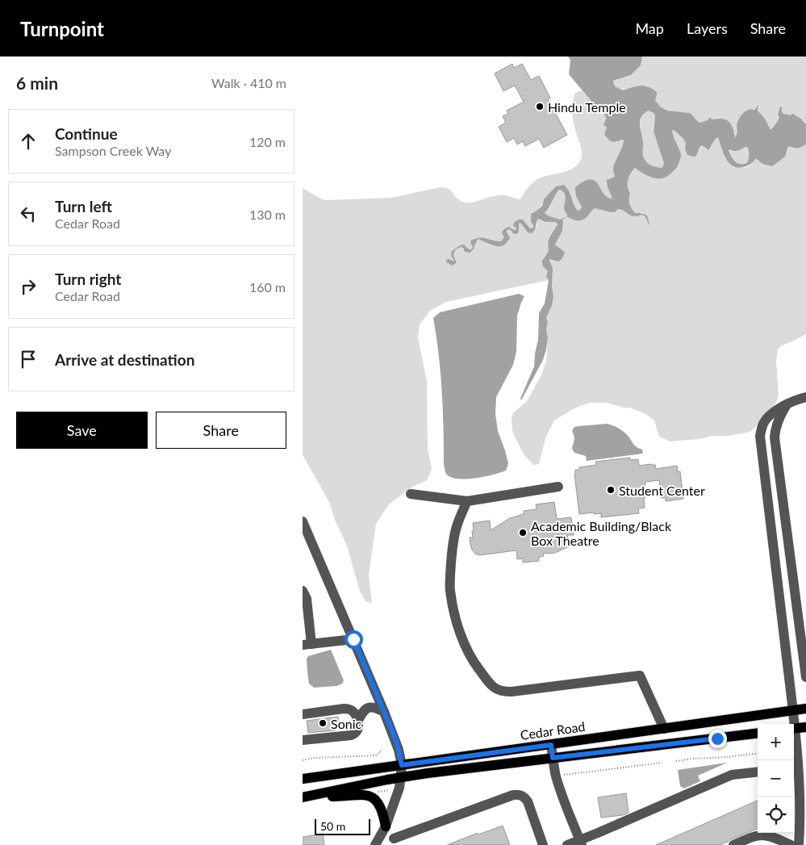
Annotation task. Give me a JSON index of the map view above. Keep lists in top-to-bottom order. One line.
{"streets":{"main road":["Cedar Road"]},"places":["Hindu Temple","Student Center","Academic Building/Black Box Theatre","Sonic"],"scale_bar":"50 m","page":{"header":"Turnpoint","nav":["Map","Layers","Share"],"heading":["6 min","Walk · 410 m"],"list":[["Continue","Sampson Creek Way","120 m"],["Turn left","Cedar Road","130 m"],["Turn right","Cedar Road","160 m"],"Arrive at destination"],"buttons":["Save","Share"],"map_buttons":["+","−"],"scale":"50 m"}}
